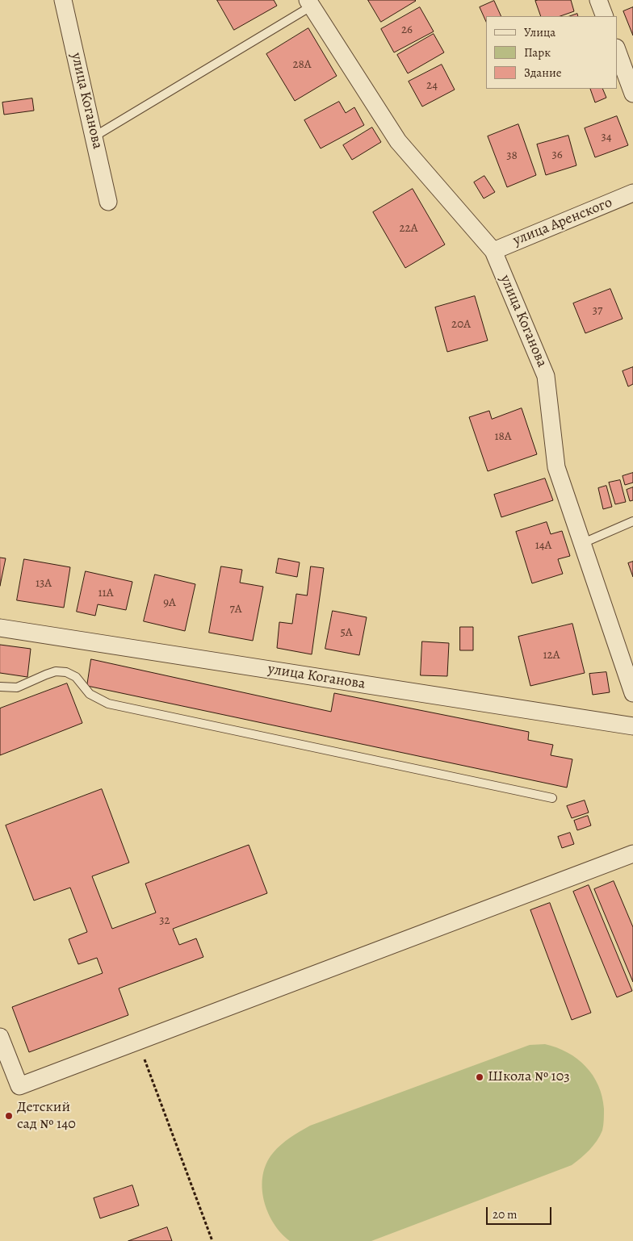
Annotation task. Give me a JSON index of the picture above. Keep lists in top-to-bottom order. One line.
{"streets":{"street":["улица Коганова","улица Аренского"]},"crossings":[["улица Коганова","улица Аренского"]],"places":["Школа № 103","Детский сад № 140"],"house_numbers":["26","28А","24","34","36","38","22А","37","20А","18А","14А","13А","11А","9А","7А","5А","12А","32"],"legend":["Улица","Парк","Здание"],"scale_bar":"20 m"}
